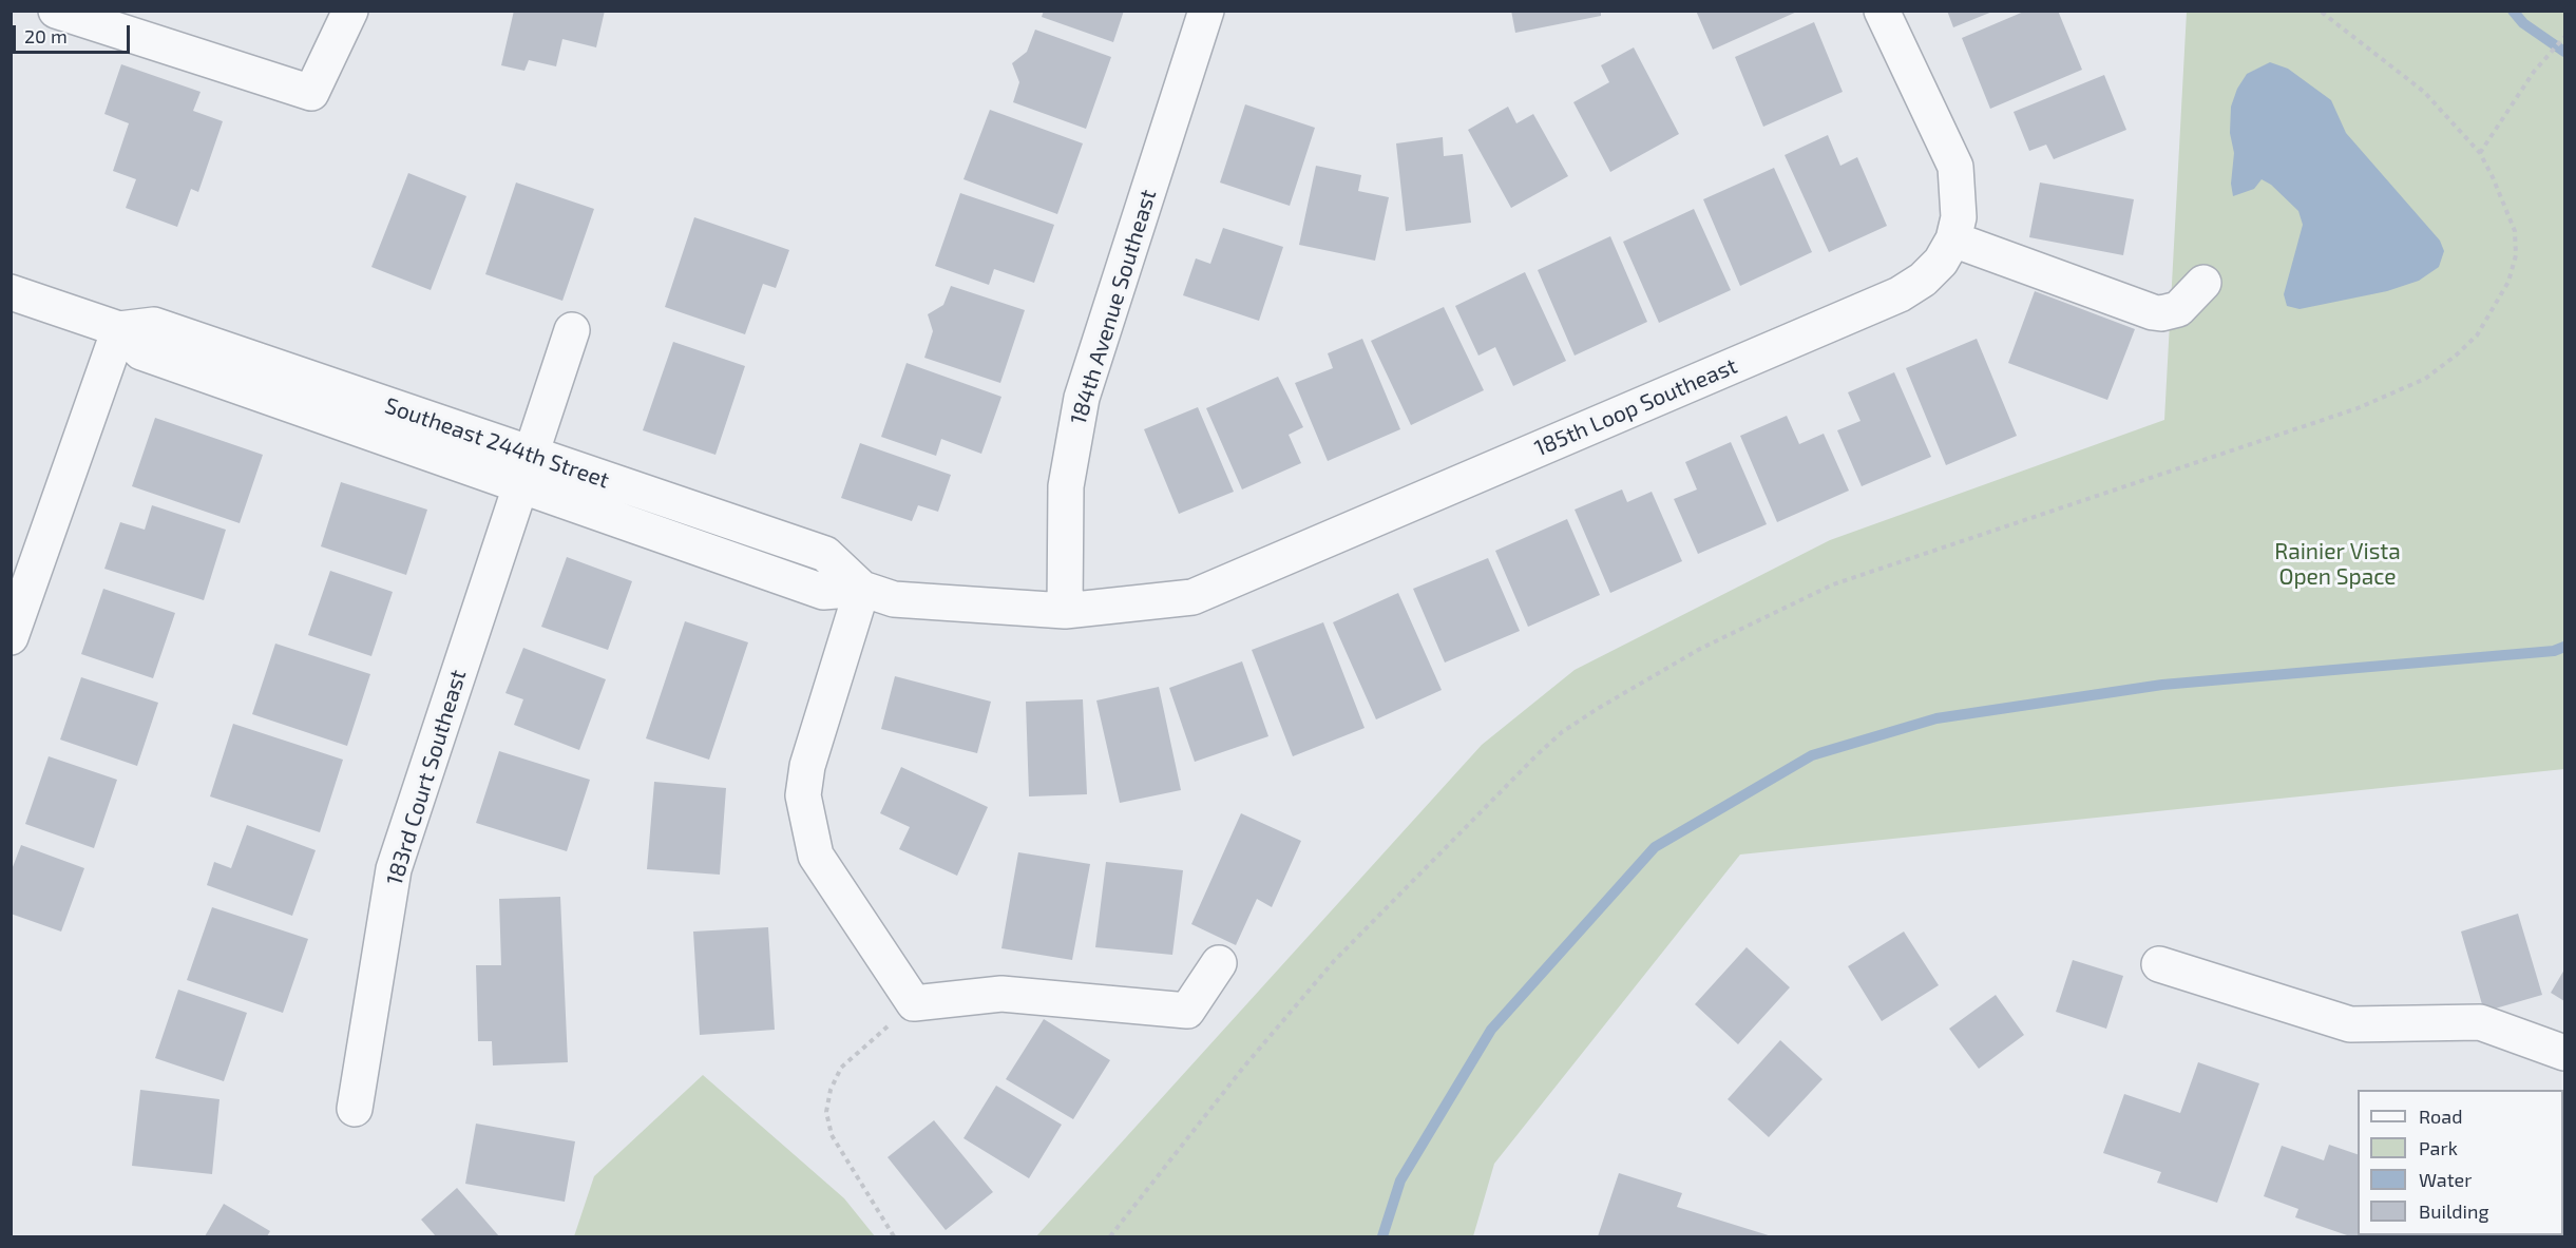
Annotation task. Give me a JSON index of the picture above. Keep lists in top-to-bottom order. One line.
{"streets":{"street":["184th Avenue Southeast","185th Loop Southeast","Southeast 244th Street","183rd Court Southeast"]},"crossings":[["184th Avenue Southeast","185th Loop Southeast"],["184th Avenue Southeast","Southeast 244th Street"],["185th Loop Southeast","Southeast 244th Street"],["Southeast 244th Street","183rd Court Southeast"]],"parks":["Rainier Vista Open Space"],"legend":["Road","Park","Water","Building"],"scale_bar":"20 m"}
